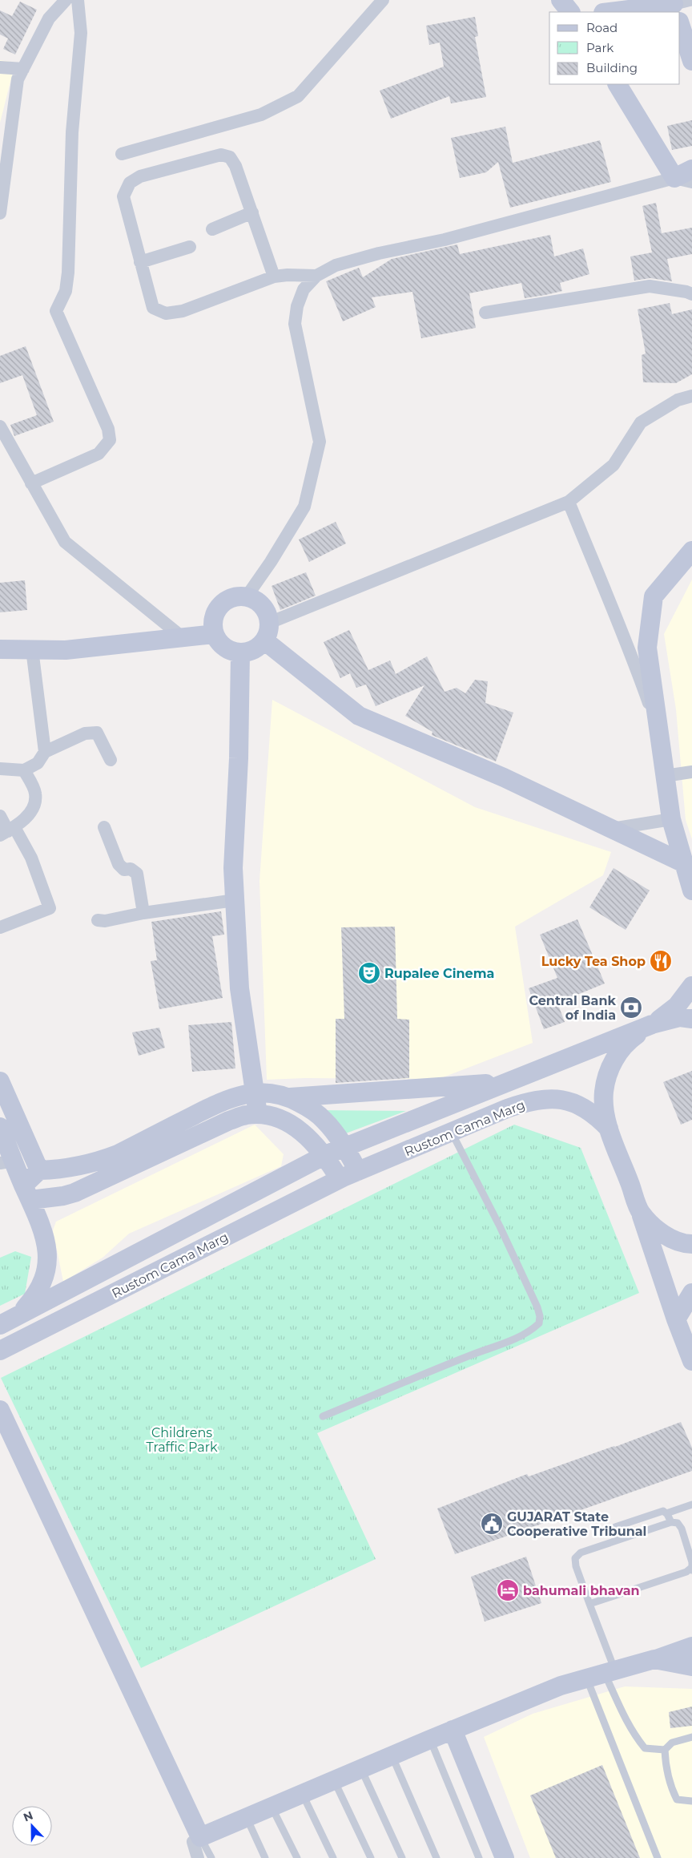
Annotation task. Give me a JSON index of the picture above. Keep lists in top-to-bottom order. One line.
{"streets":{"street":["Rustom Cama Marg"]},"parks":["Childrens Traffic Park"],"places":{"restaurant":["Lucky Tea Shop"],"theatre":["Rupalee Cinema"],"bank":["Central Bank of India"],"public building":["GUJARAT State Cooperative Tribunal"],"hotel":["bahumali bhavan"]},"legend":["Road","Park","Building"],"north":"top"}
